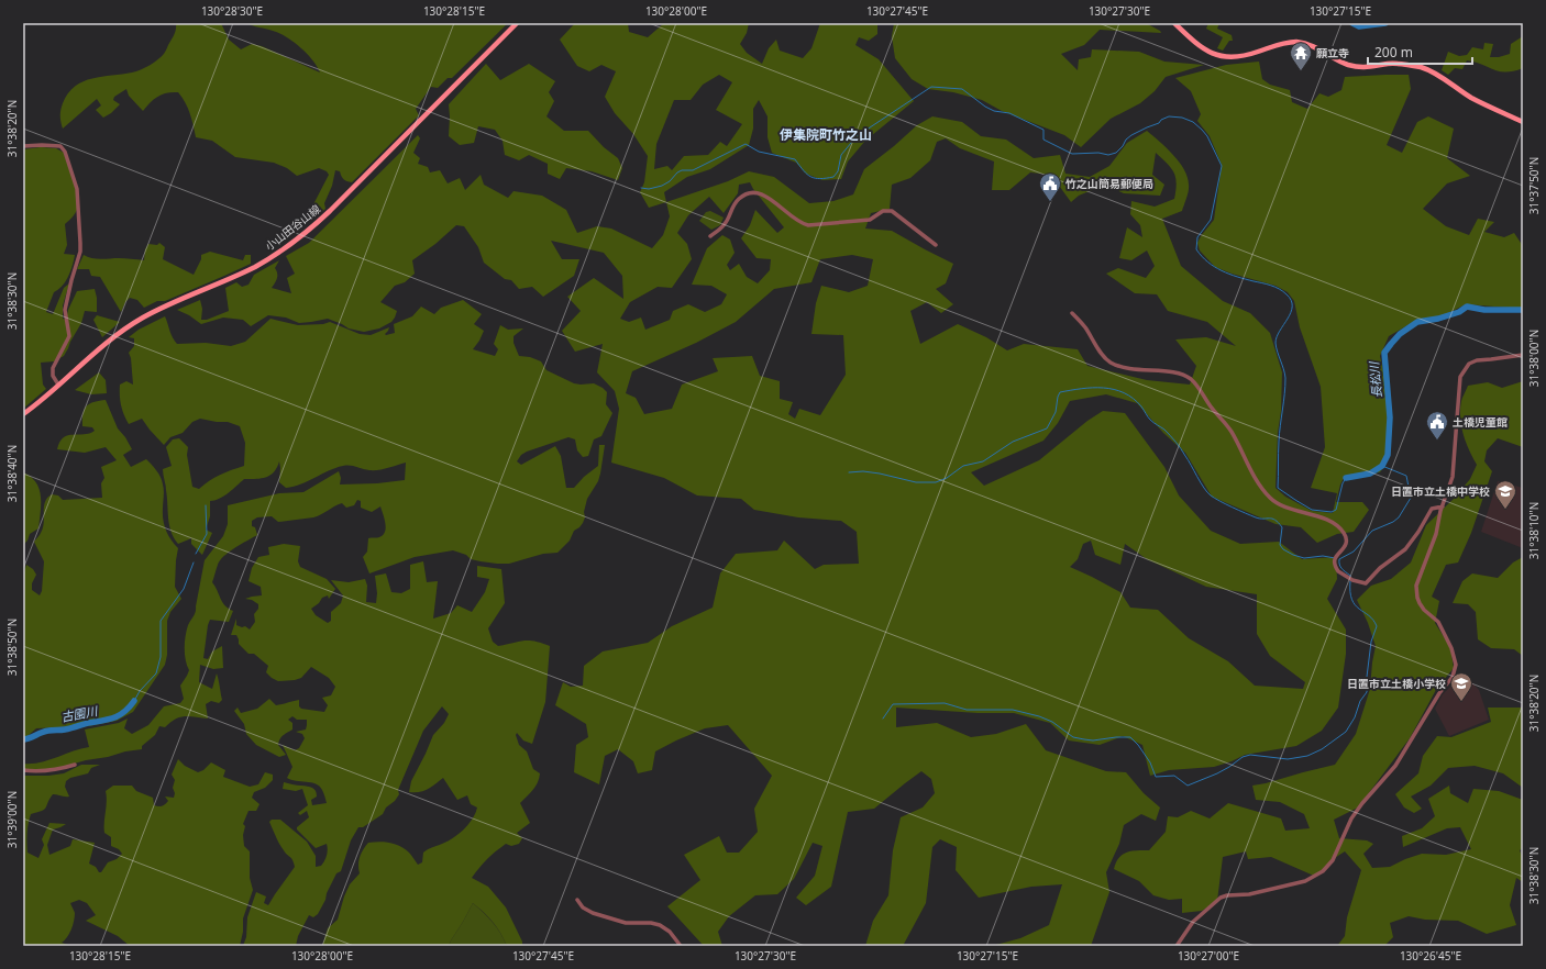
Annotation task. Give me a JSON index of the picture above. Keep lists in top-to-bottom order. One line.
{"streets":{"main road":["小山田谷山線"]},"districts":["伊集院町竹之山"],"water":["長松川","古園川"],"places":{"temple":["願立寺"],"public building":["竹之山簡易郵便局","土橋児童館"],"school or university":["日置市立土橋中学校","日置市立土橋小学校"]},"scale_bar":"200 m","coordinates":["130°28'30\"E","130°28'15\"E","130°28'00\"E","130°27'45\"E","130°27'30\"E","130°27'15\"E","31°38'20\"N","31°37'50\"N","31°38'30\"N","31°38'00\"N","31°38'40\"N","31°38'10\"N","31°38'50\"N","31°39'00\"N","130°27'00\"E","130°26'45\"E"]}
